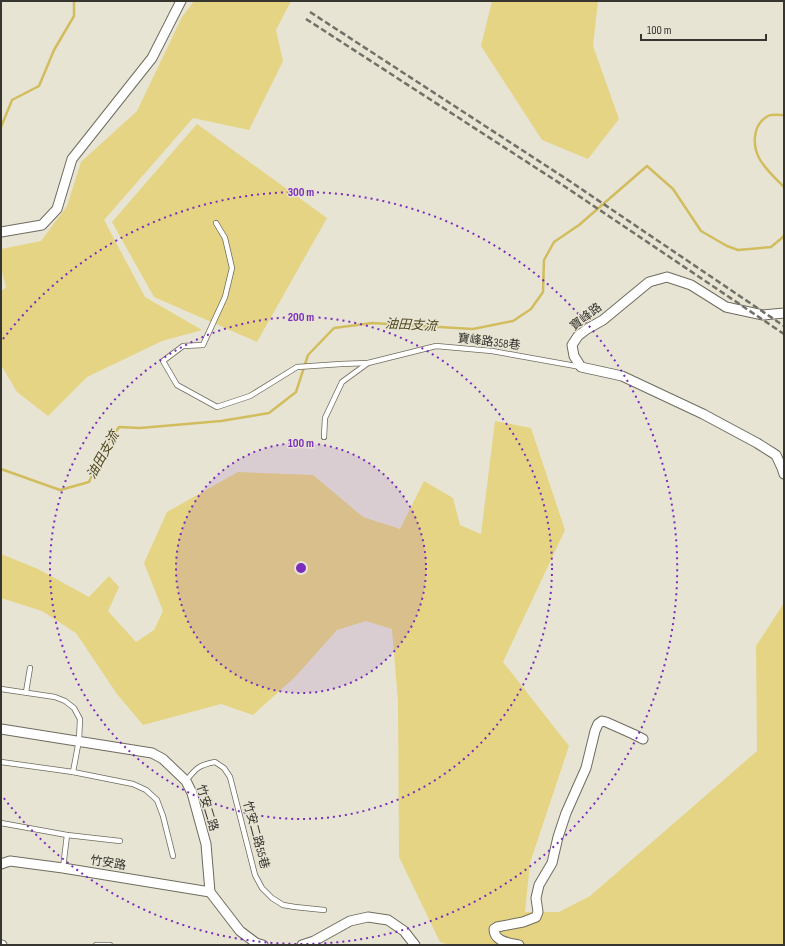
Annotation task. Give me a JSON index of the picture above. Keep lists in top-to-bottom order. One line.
{"streets":{"street":["寶峰路","竹安二路","竹安路"],"lane":["寶峰路358巷","竹安二路55巷"]},"crossings":[["寶峰路","寶峰路358巷"],["竹安二路","竹安二路55巷"],["竹安二路","竹安路"]],"water":["油田支流"],"scale_bar":"100 m","rings":["300 m","200 m","100 m"]}
